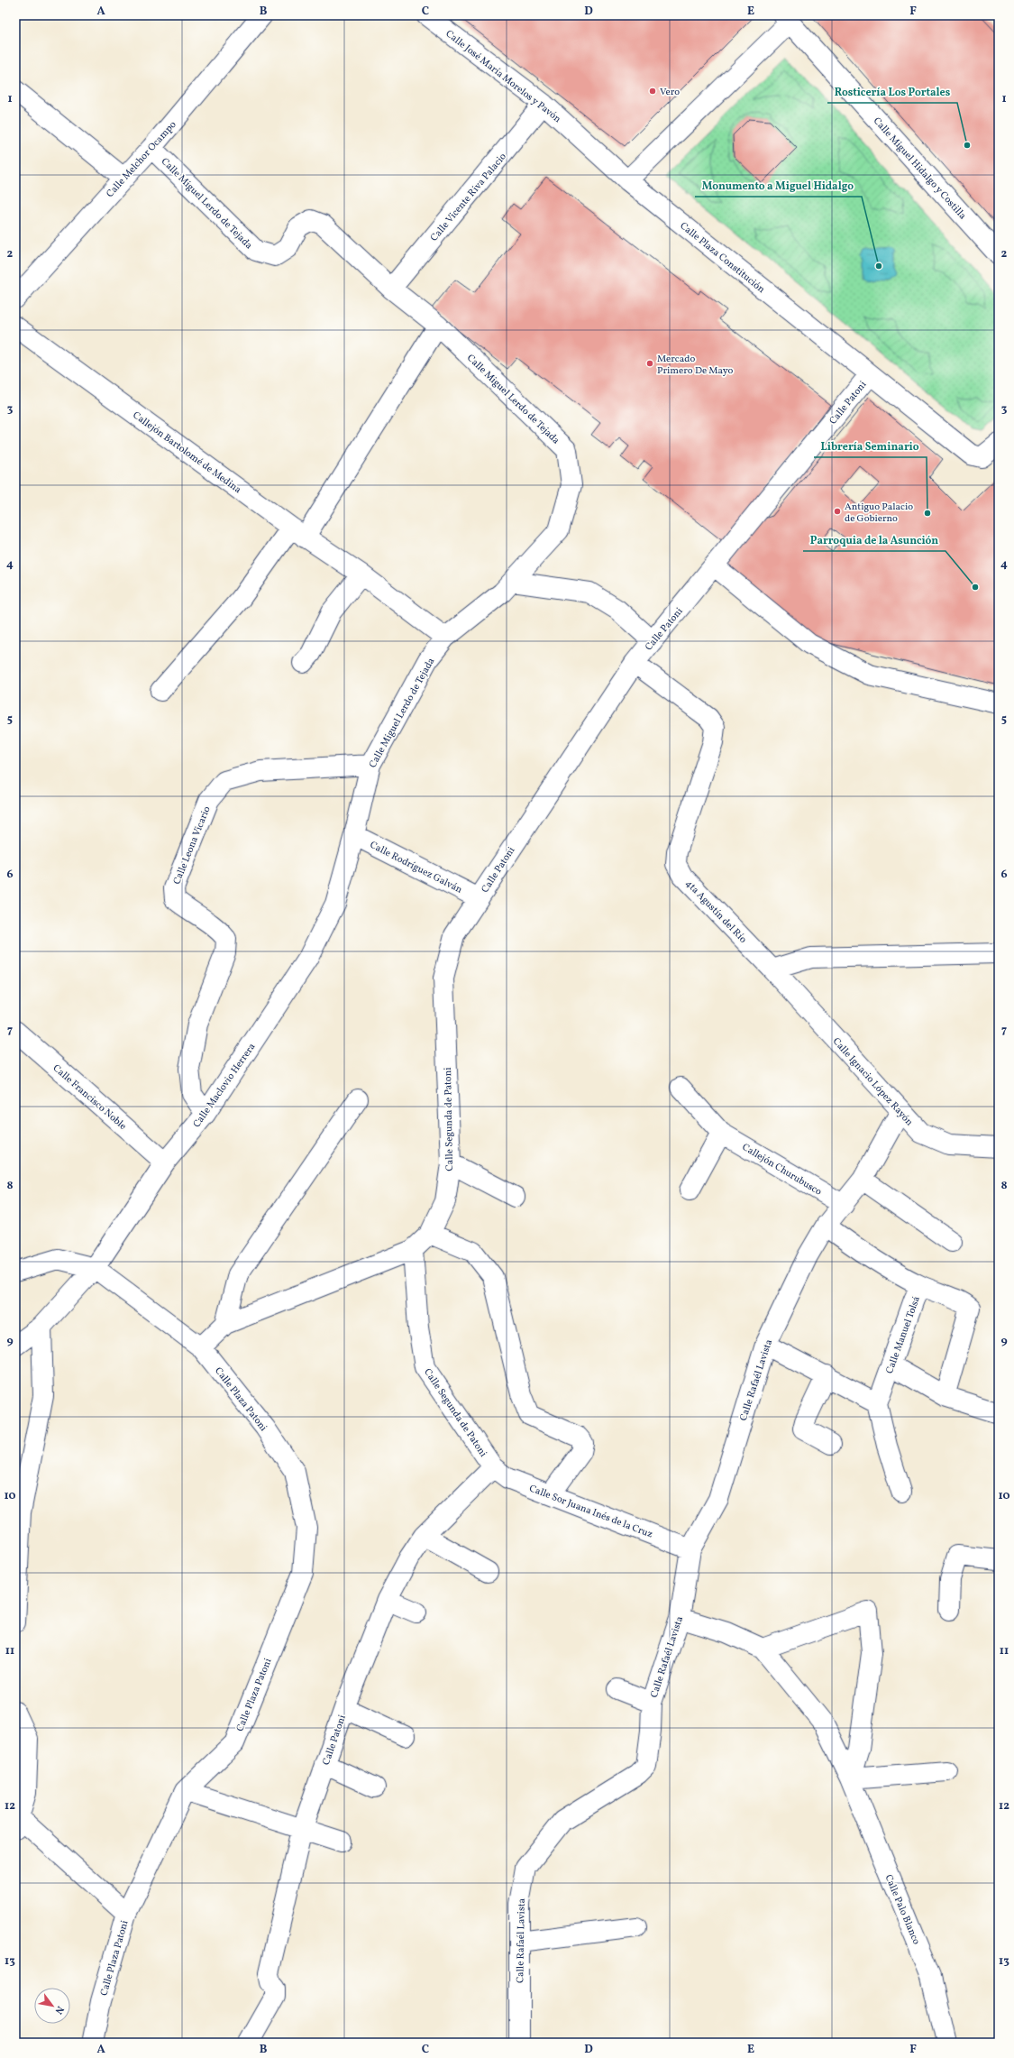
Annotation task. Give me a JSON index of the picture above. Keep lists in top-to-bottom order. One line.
{"streets":{"street":["Calle José María Morelos y Pavón","Calle Melchor Ocampo","Calle Miguel Hidalgo y Costilla","Calle Vicente Riva Palacio","Calle Miguel Lerdo de Tejada","Calle Plaza Constitución","Calle Patoni","Callejón Bartolomé de Medina","Calle Leona Vicario","Calle Rodríguez Galván","4ta Agustín del Río","Calle Ignacio López Rayón","Calle Maclovio Herrera","Calle Francisco Noble","Calle Segunda de Patoni","Callejón Churubusco","Calle Manuel Tolsá","Calle Rafaél Lavista","Calle Plaza Patoni","Calle Sor Juana Inés de la Cruz","Calle Palo Blanco"]},"crossings":[["Calle José María Morelos y Pavón","Calle Vicente Riva Palacio"],["Calle José María Morelos y Pavón","Calle Plaza Constitución"],["Calle Melchor Ocampo","Calle Miguel Lerdo de Tejada"],["Calle Vicente Riva Palacio","Calle Miguel Lerdo de Tejada"],["Calle Miguel Lerdo de Tejada","Callejón Bartolomé de Medina"],["Calle Miguel Lerdo de Tejada","Calle Leona Vicario"],["Calle Miguel Lerdo de Tejada","Calle Rodríguez Galván"],["Calle Miguel Lerdo de Tejada","Calle Maclovio Herrera"],["Calle Plaza Constitución","Calle Patoni"],["Calle Patoni","Calle Rodríguez Galván"],["Calle Patoni","4ta Agustín del Río"],["Calle Patoni","Calle Segunda de Patoni"],["Calle Patoni","Calle Sor Juana Inés de la Cruz"],["Calle Leona Vicario","Calle Maclovio Herrera"],["Calle Rodríguez Galván","Calle Maclovio Herrera"],["Calle Rodríguez Galván","Calle Segunda de Patoni"],["4ta Agustín del Río","Calle Ignacio López Rayón"],["Calle Ignacio López Rayón","Calle Rafaél Lavista"],["Calle Maclovio Herrera","Calle Francisco Noble"],["Calle Maclovio Herrera","Calle Plaza Patoni"],["Calle Segunda de Patoni","Calle Sor Juana Inés de la Cruz"],["Callejón Churubusco","Calle Rafaél Lavista"],["Calle Manuel Tolsá","Calle Rafaél Lavista"],["Calle Rafaél Lavista","Calle Sor Juana Inés de la Cruz"]],"places":["Vero","Rosticería Los Portales","Monumento a Miguel Hidalgo","Mercado Primero De Mayo","Antiguo Palacio de Gobierno","Librería Seminario","Parroquia de la Asunción"],"north":"bottom right","grid":{"columns":["A","B","C","D","E","F"],"rows":["1","2","3","4","5","6","7","8","9","10","11","12","13"]}}
